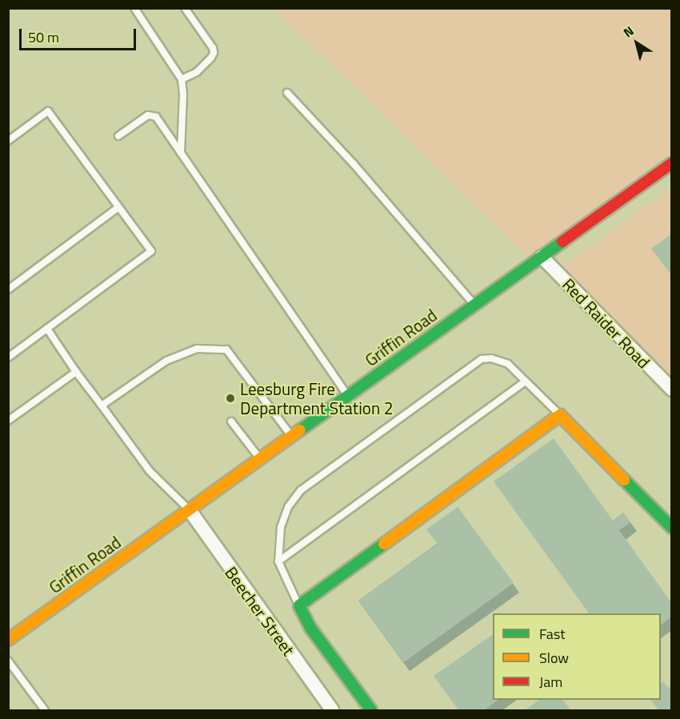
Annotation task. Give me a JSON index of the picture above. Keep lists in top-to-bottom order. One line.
{"streets":{"street":["Red Raider Road","Griffin Road","Beecher Street"]},"crossings":[["Red Raider Road","Griffin Road"],["Griffin Road","Beecher Street"]],"places":["Leesburg Fire Department Station 2"],"legend":["Fast","Slow","Jam"],"scale_bar":"50 m","north":"top left"}
